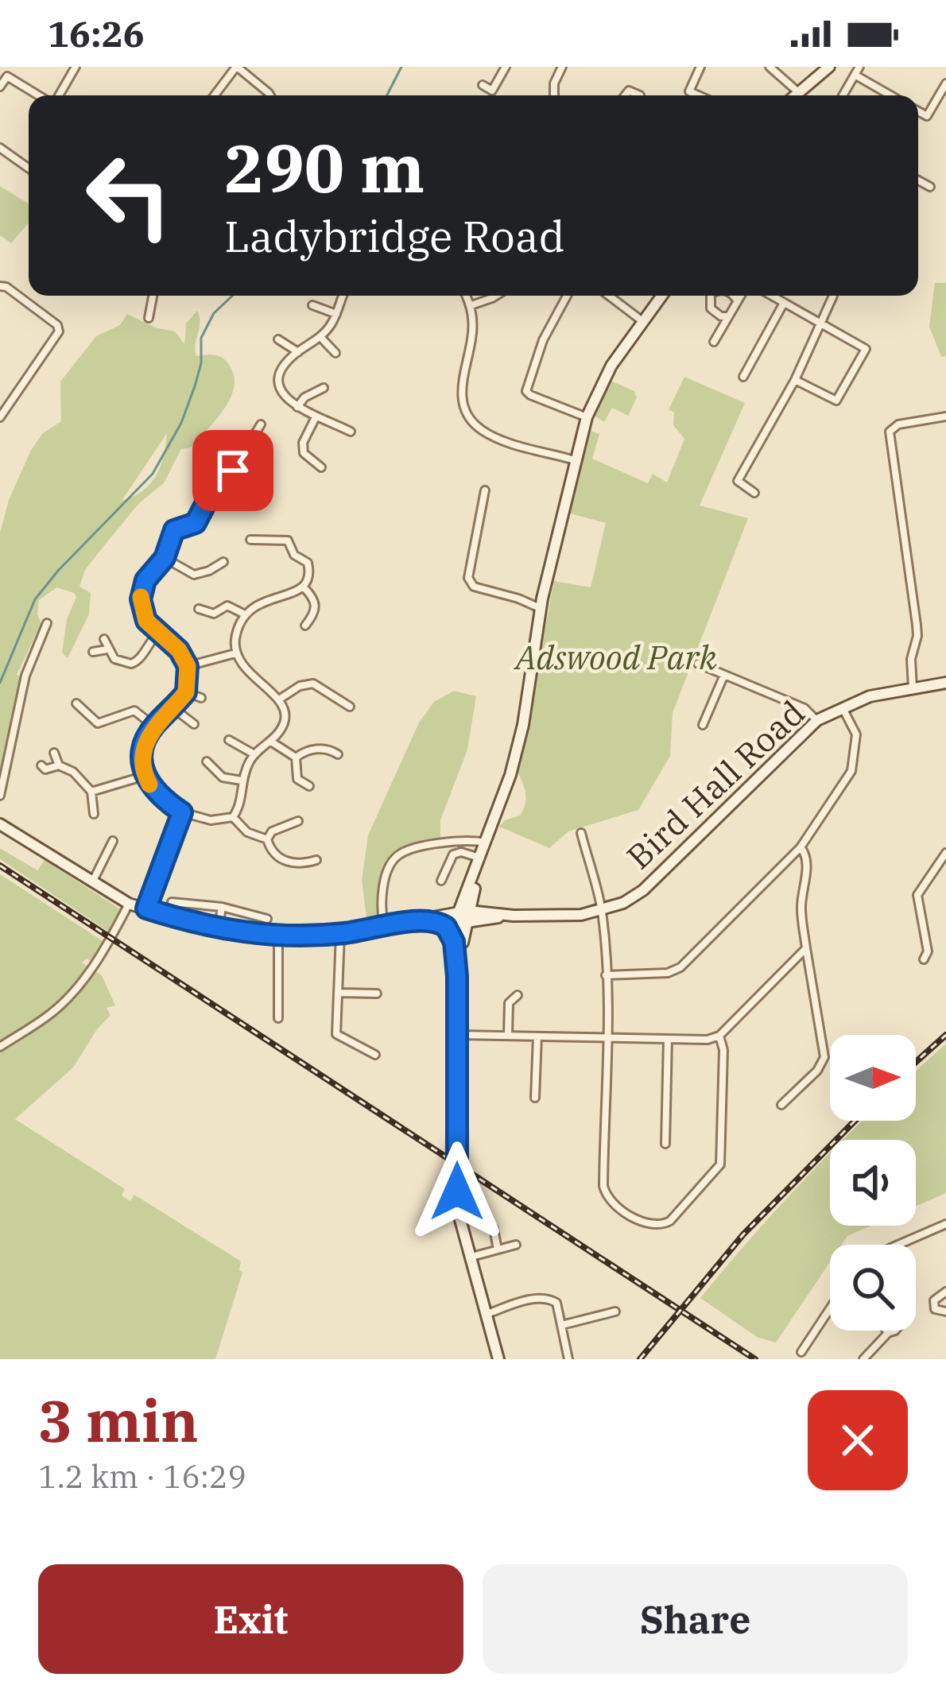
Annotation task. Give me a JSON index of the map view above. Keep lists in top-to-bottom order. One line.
{"streets":{"street":["Bird Hall Road"]},"parks":["Adswood Park"],"north":"right","page":{"status":"16:26","turn":["290 m","Ladybridge Road"],"heading":["3 min","1.2 km · 16:29"],"buttons":["Exit","Share"]}}
